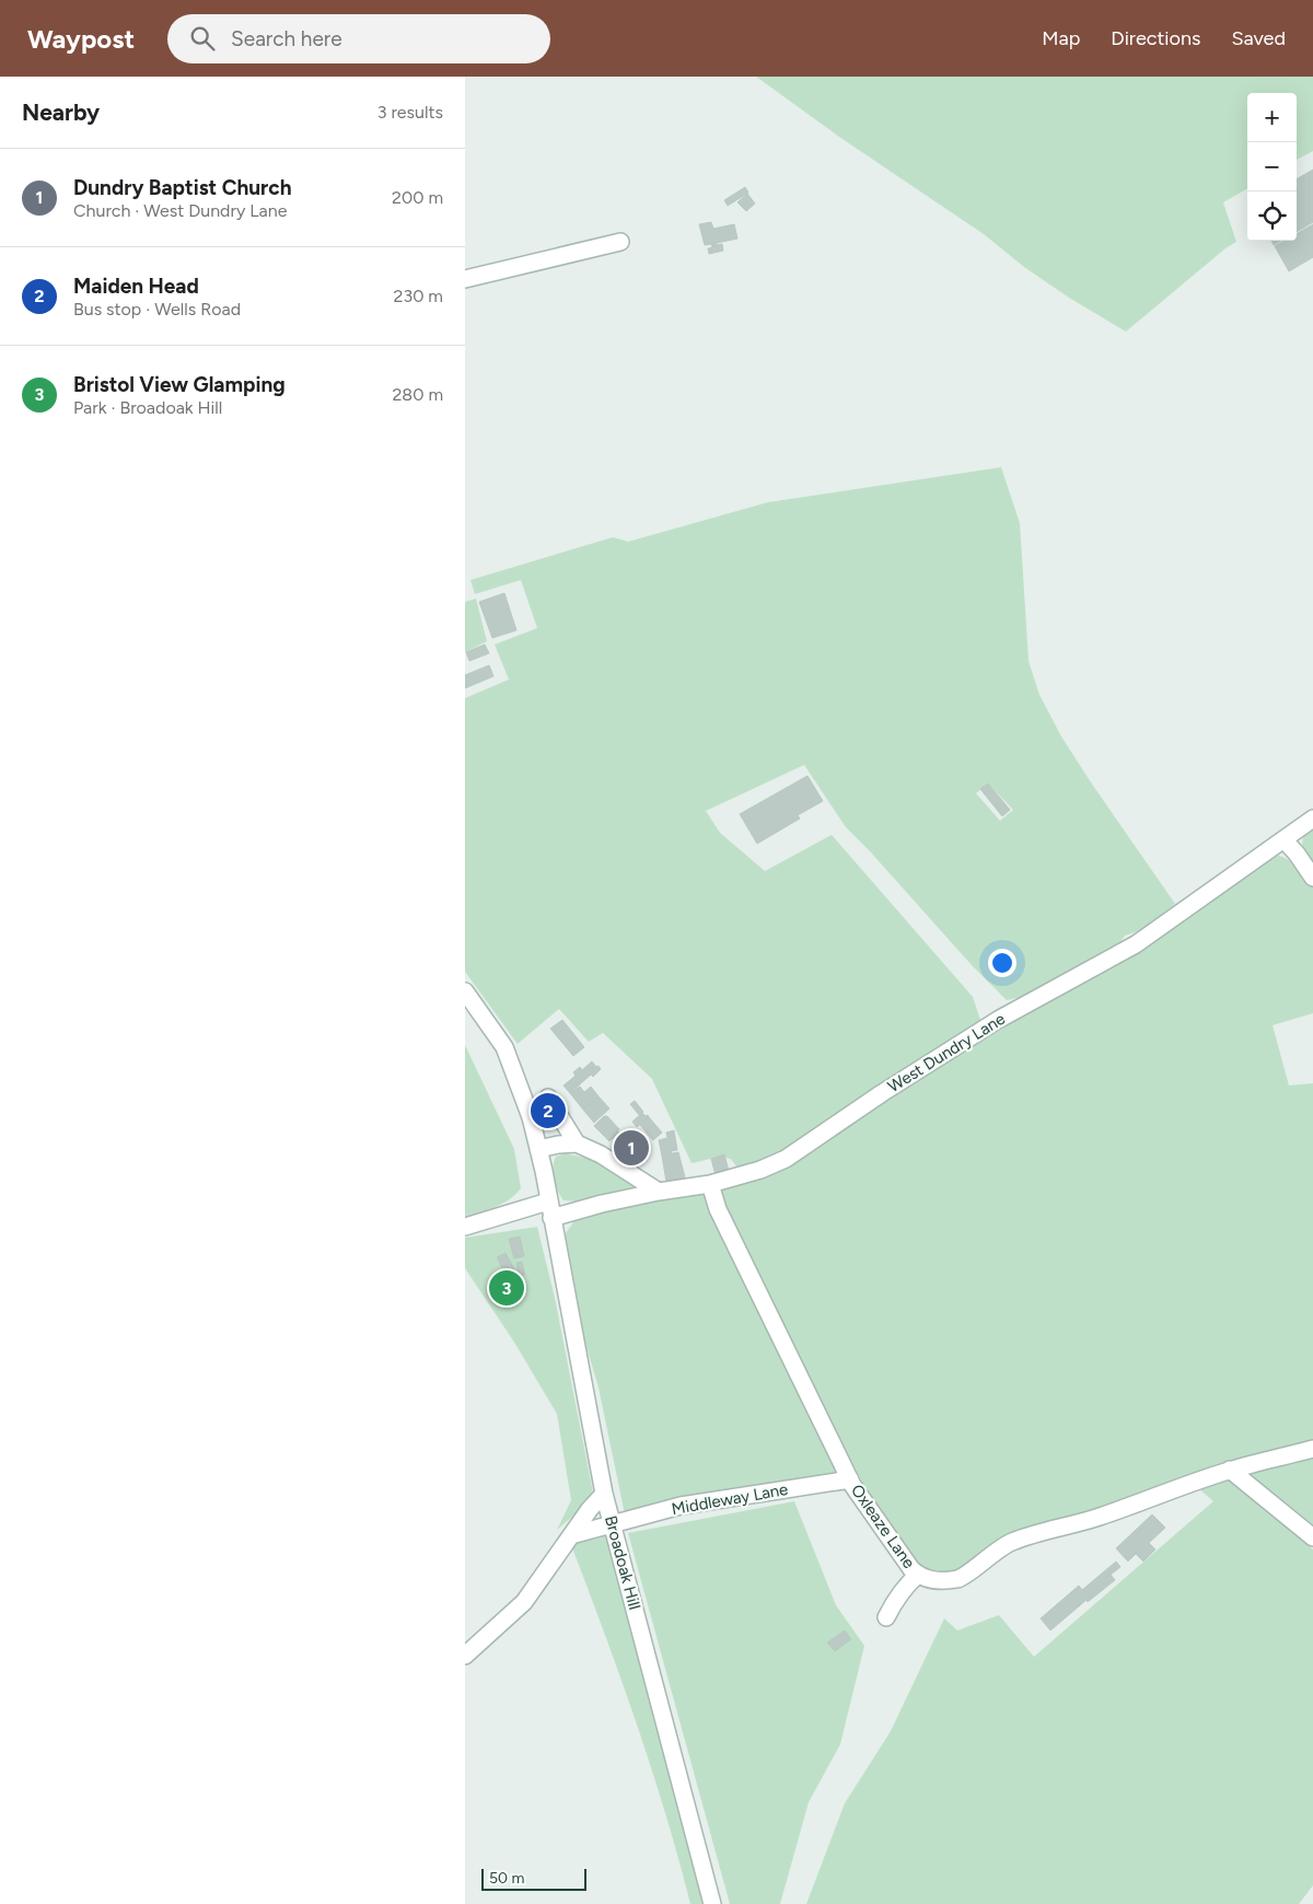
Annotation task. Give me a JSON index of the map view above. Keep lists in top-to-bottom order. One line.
{"streets":{"street":["West Dundry Lane","Middleway Lane","Oxleaze Lane","Broadoak Hill"]},"crossings":[["West Dundry Lane","Oxleaze Lane"],["West Dundry Lane","Broadoak Hill"],["Middleway Lane","Oxleaze Lane"],["Middleway Lane","Broadoak Hill"]],"scale_bar":"50 m","page":{"header":"Waypost","search":"Search here","nav":["Map","Directions","Saved"],"heading":["Nearby","3 results"],"map_buttons":["+","−"],"list":[{"mark":"1","name":"Dundry Baptist Church","note":"Church · West Dundry Lane","value":"200 m"},{"mark":"2","name":"Maiden Head","note":"Bus stop · Wells Road","value":"230 m"},{"mark":"3","name":"Bristol View Glamping","note":"Park · Broadoak Hill","value":"280 m"}],"pins":["2","1","3"],"scale":"50 m"}}
